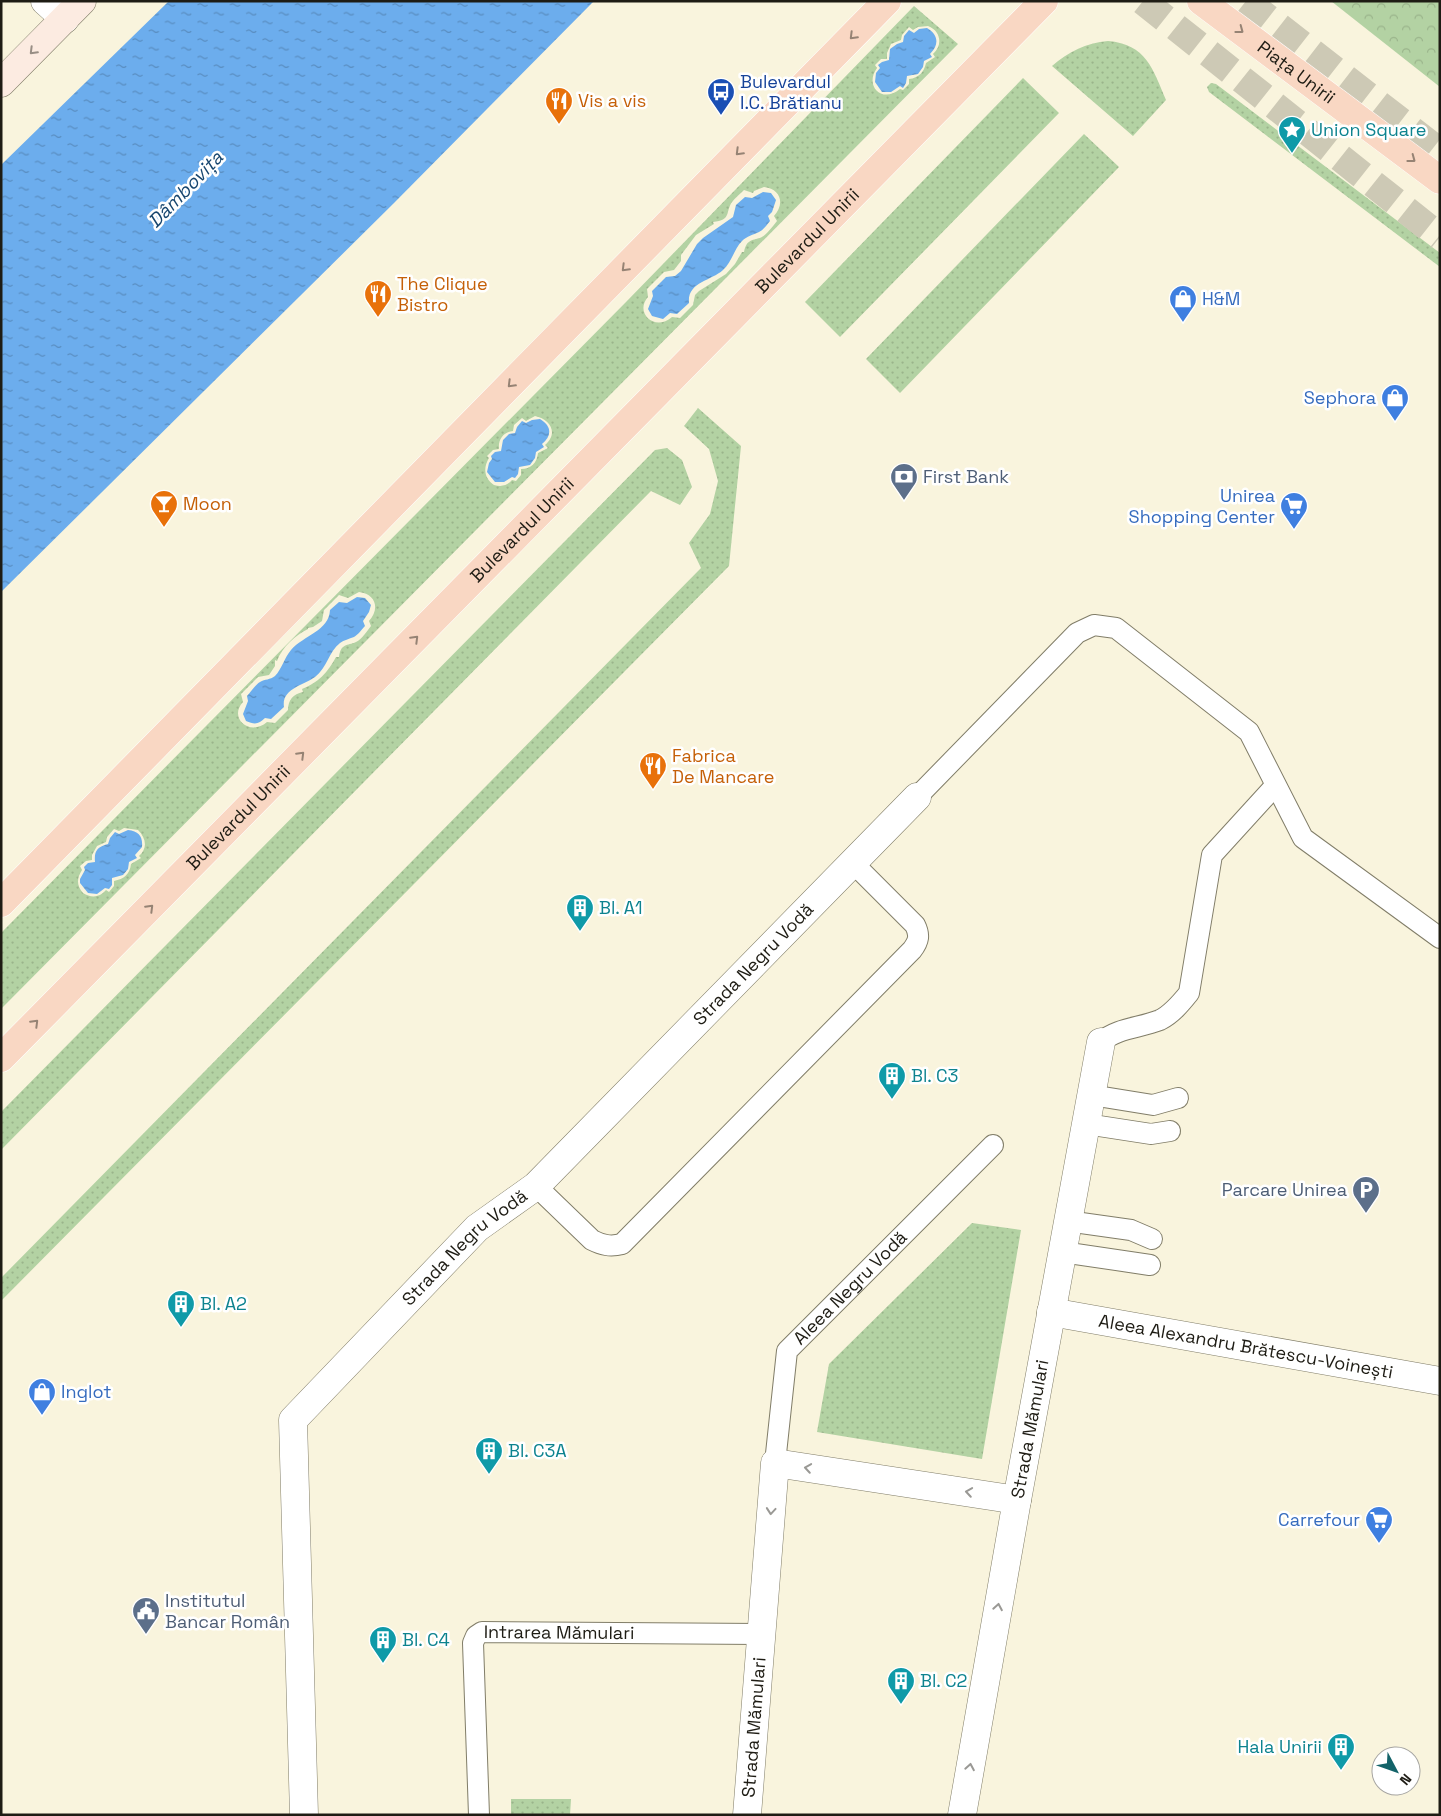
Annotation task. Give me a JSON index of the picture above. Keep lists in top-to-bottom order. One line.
{"streets":{"main road":["Piața Unirii","Bulevardul Unirii"],"street":["Strada Negru Vodă","Aleea Alexandru Brătescu-Voinești","Strada Mămulari"],"lane":["Aleea Negru Vodă","Intrarea Mămulari"]},"crossings":[["Aleea Negru Vodă","Strada Mămulari"],["Aleea Alexandru Brătescu-Voinești","Strada Mămulari"],["Strada Mămulari","Intrarea Mămulari"]],"one_way":["Piața Unirii"],"water":["Dâmbovița"],"places":{"bus stop":["Bulevardul I.C. Brătianu"],"restaurant":["Vis a vis","The Clique Bistro","Fabrica De Mancare"],"place":["Union Square"],"shop":["H&M","Sephora","Inglot"],"bank":["First Bank"],"bar":["Moon"],"supermarket":["Unirea Shopping Center","Carrefour"],"building":["Bl. A1","Bl. C3","Bl. A2","Bl. C3A","Bl. C4","Bl. C2","Hala Unirii"],"parking":["Parcare Unirea"],"public building":["Institutul Bancar Român"]},"north":"bottom right"}
